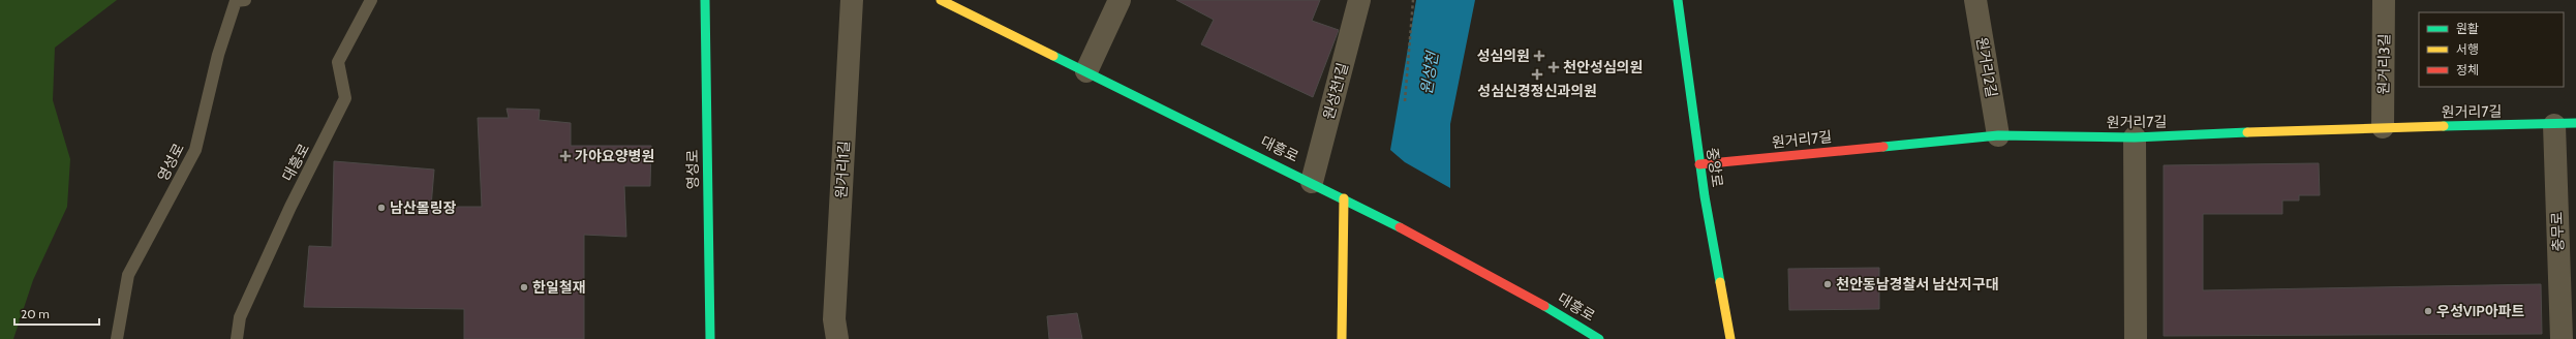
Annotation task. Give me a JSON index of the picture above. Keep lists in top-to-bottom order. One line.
{"streets":{"street":["원거리3길","원거리2길","원성천1길","원거리7길","대흥로","영성로","중앙로","원거리1길","충무로"]},"crossings":[["원거리3길","원거리7길"],["원거리2길","원거리7길"],["원성천1길","대흥로"],["원거리7길","중앙로"],["원거리7길","충무로"]],"water":["원성천"],"places":{"health":["성심의원","천안성심의원","성심신경정신과의원","가야요양병원"],"other":["남산볼링장","천안동남경찰서 남산지구대","한일철재","우성VIP아파트"]},"legend":["원활","서행","정체"],"scale_bar":"20 m"}
